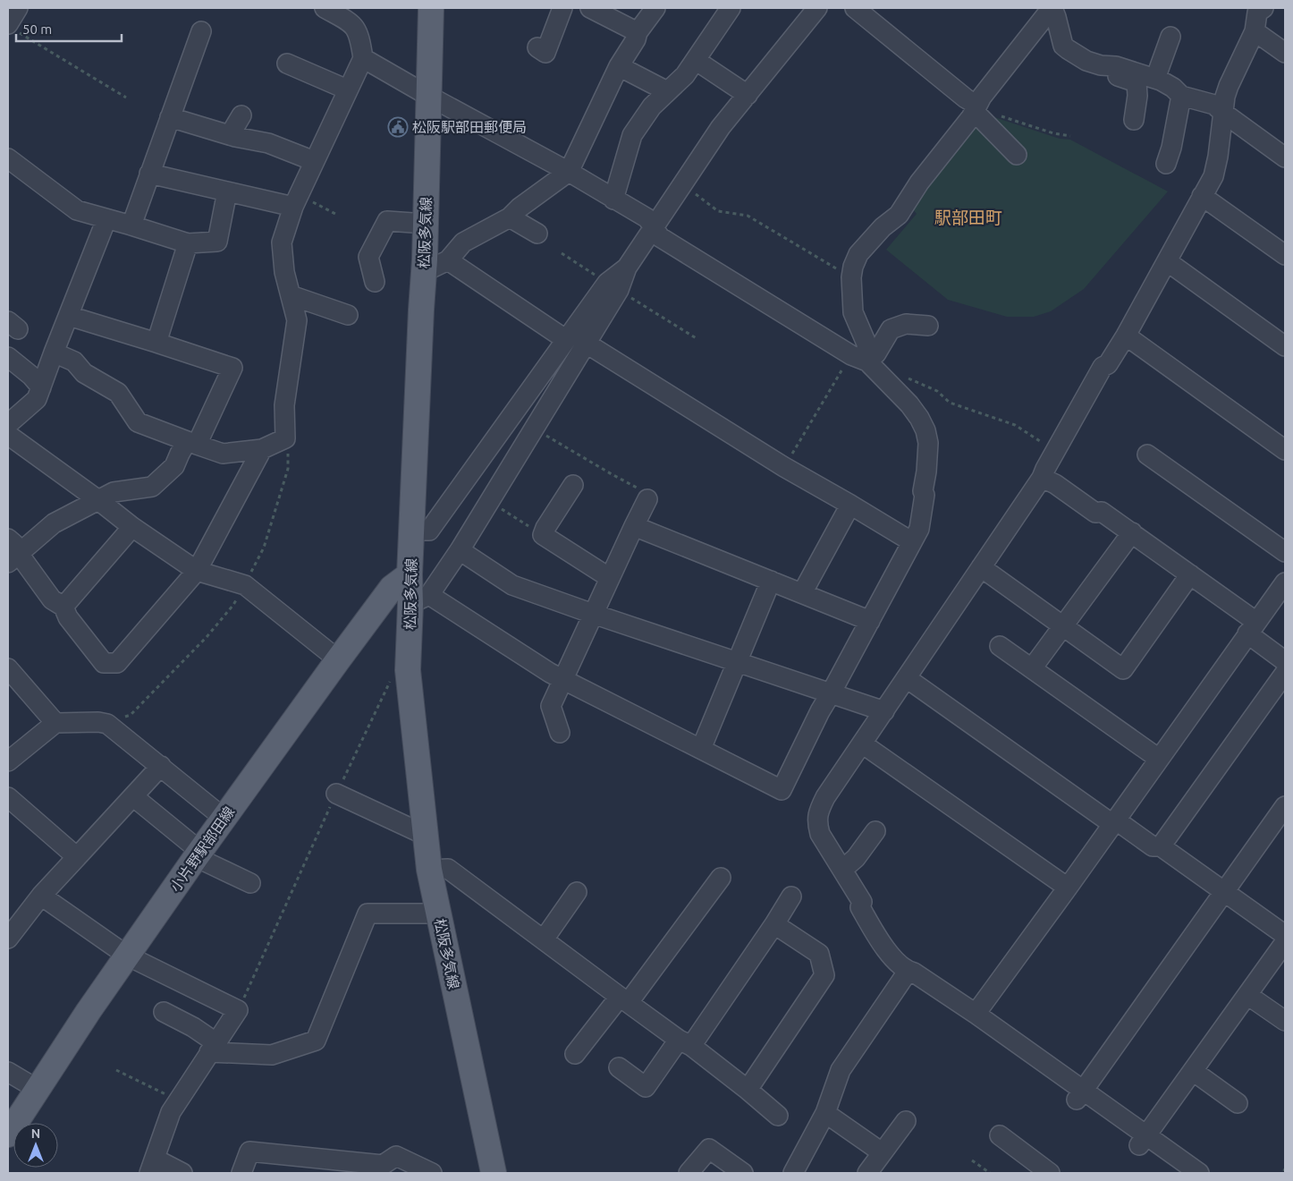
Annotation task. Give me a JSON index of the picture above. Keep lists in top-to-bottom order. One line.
{"streets":{"main road":["松阪多気線","小片野駅部田線"]},"crossings":[["松阪多気線","小片野駅部田線"]],"districts":["駅部田町"],"places":{"public building":["松阪駅部田郵便局"]},"scale_bar":"50 m","north":"top"}
